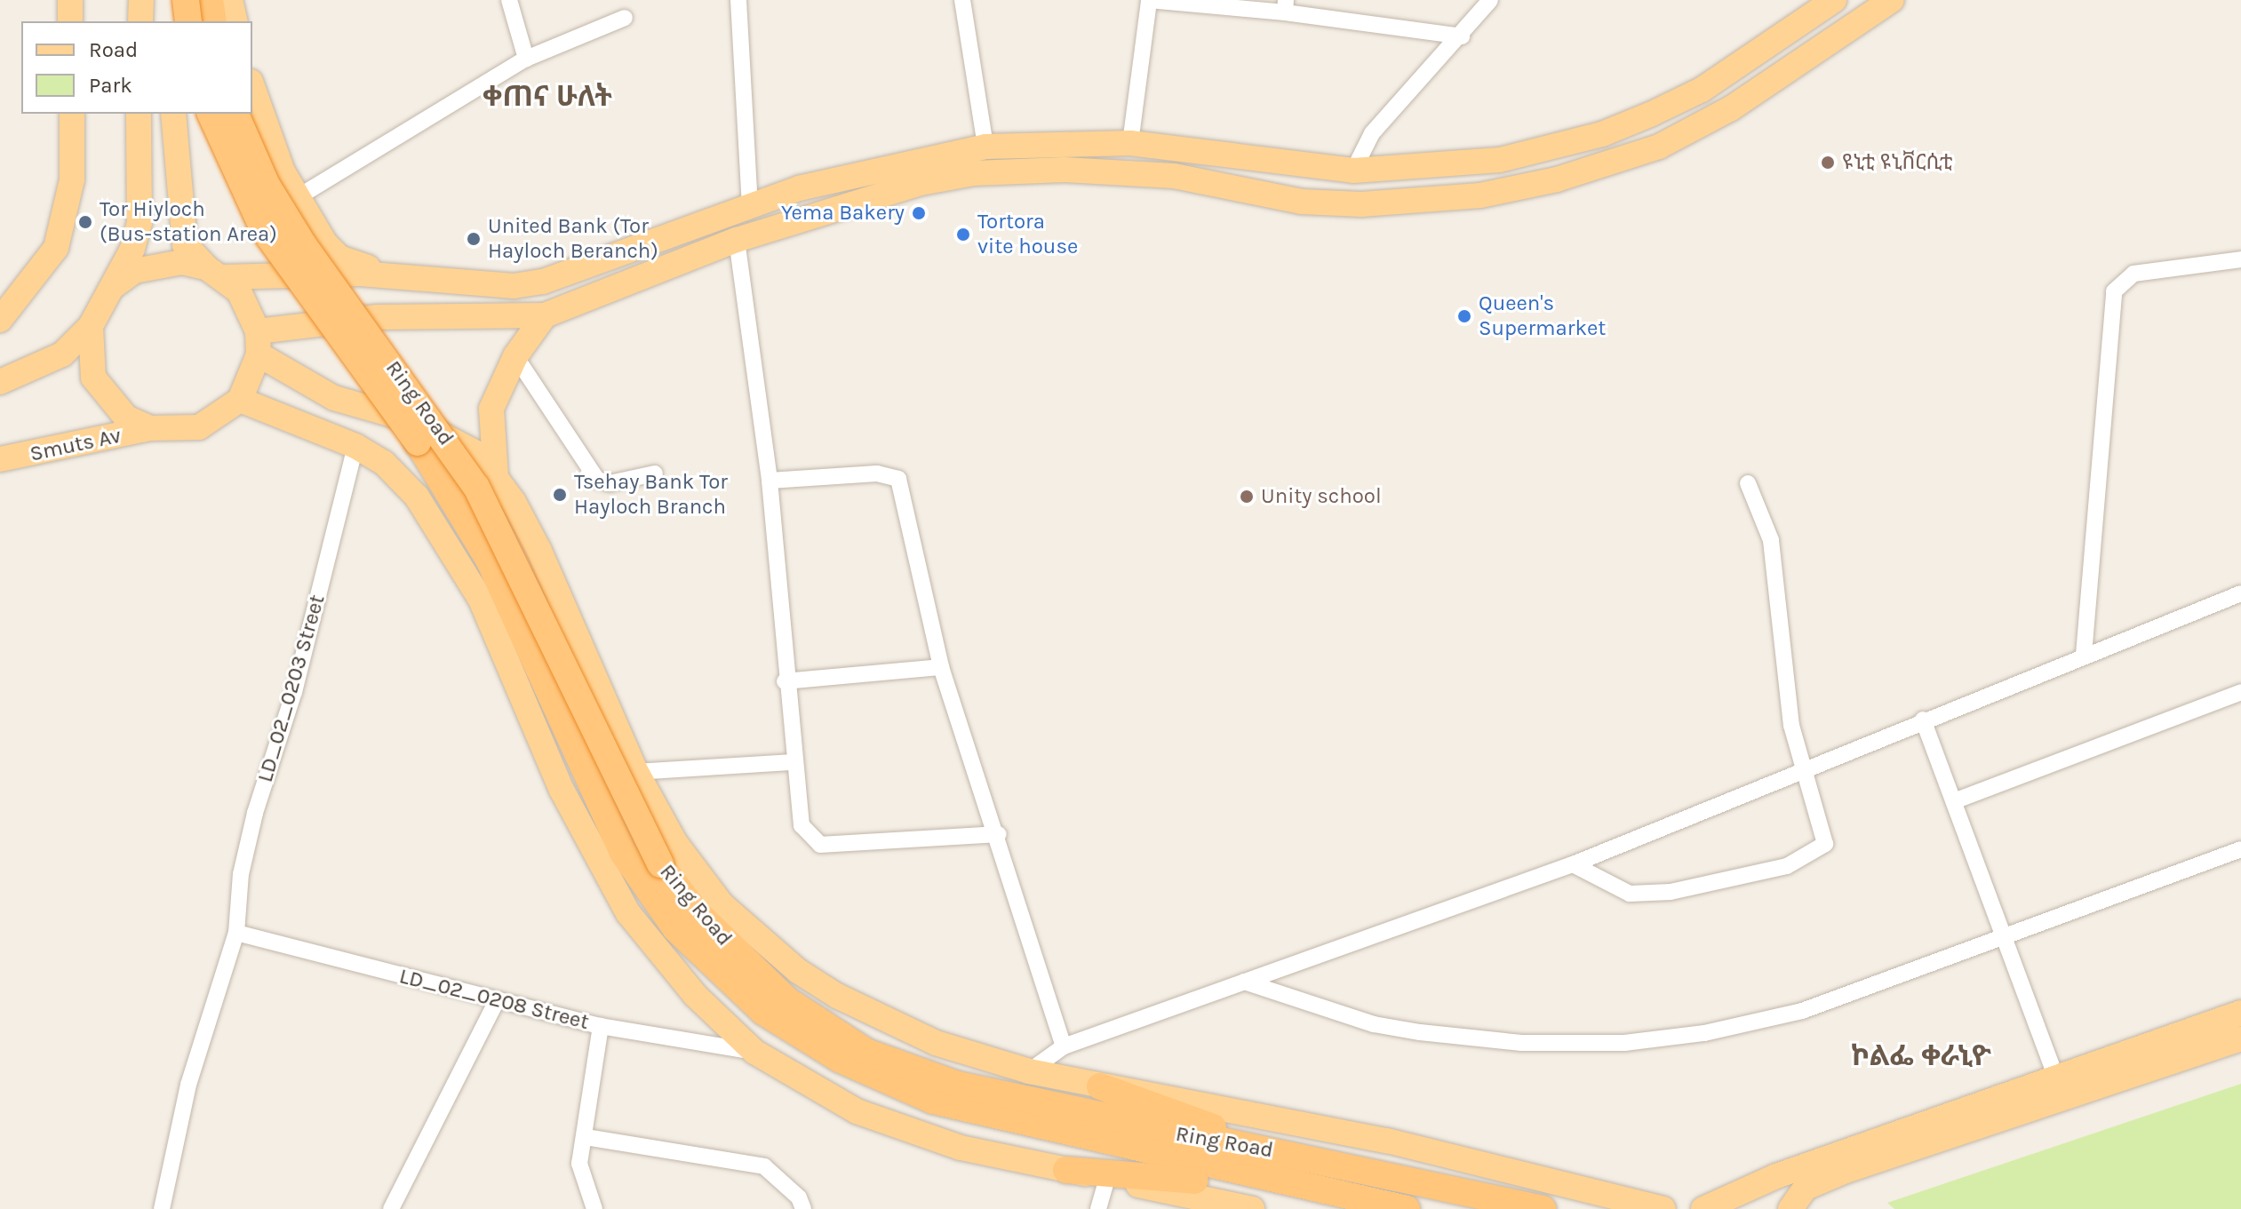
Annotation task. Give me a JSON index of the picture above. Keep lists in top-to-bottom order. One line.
{"streets":{"highway":["Ring Road"],"main road":["Smuts Av"],"street":["LD_02_0203 Street","LD_02_0208 Street"]},"crossings":[["LD_02_0203 Street","LD_02_0208 Street"]],"districts":["ቀጠና ሁለት","ኮልፌ ቀራኒዮ"],"places":["ዩኒቲ ዩኒቨርሲቲ","Yema Bakery","Tor Hiyloch (Bus-station Area)","Tortora vite house","United Bank (Tor Hayloch Beranch)","Queen's Supermarket","Tsehay Bank Tor Hayloch Branch","Unity school"],"legend":["Road","Park"]}
